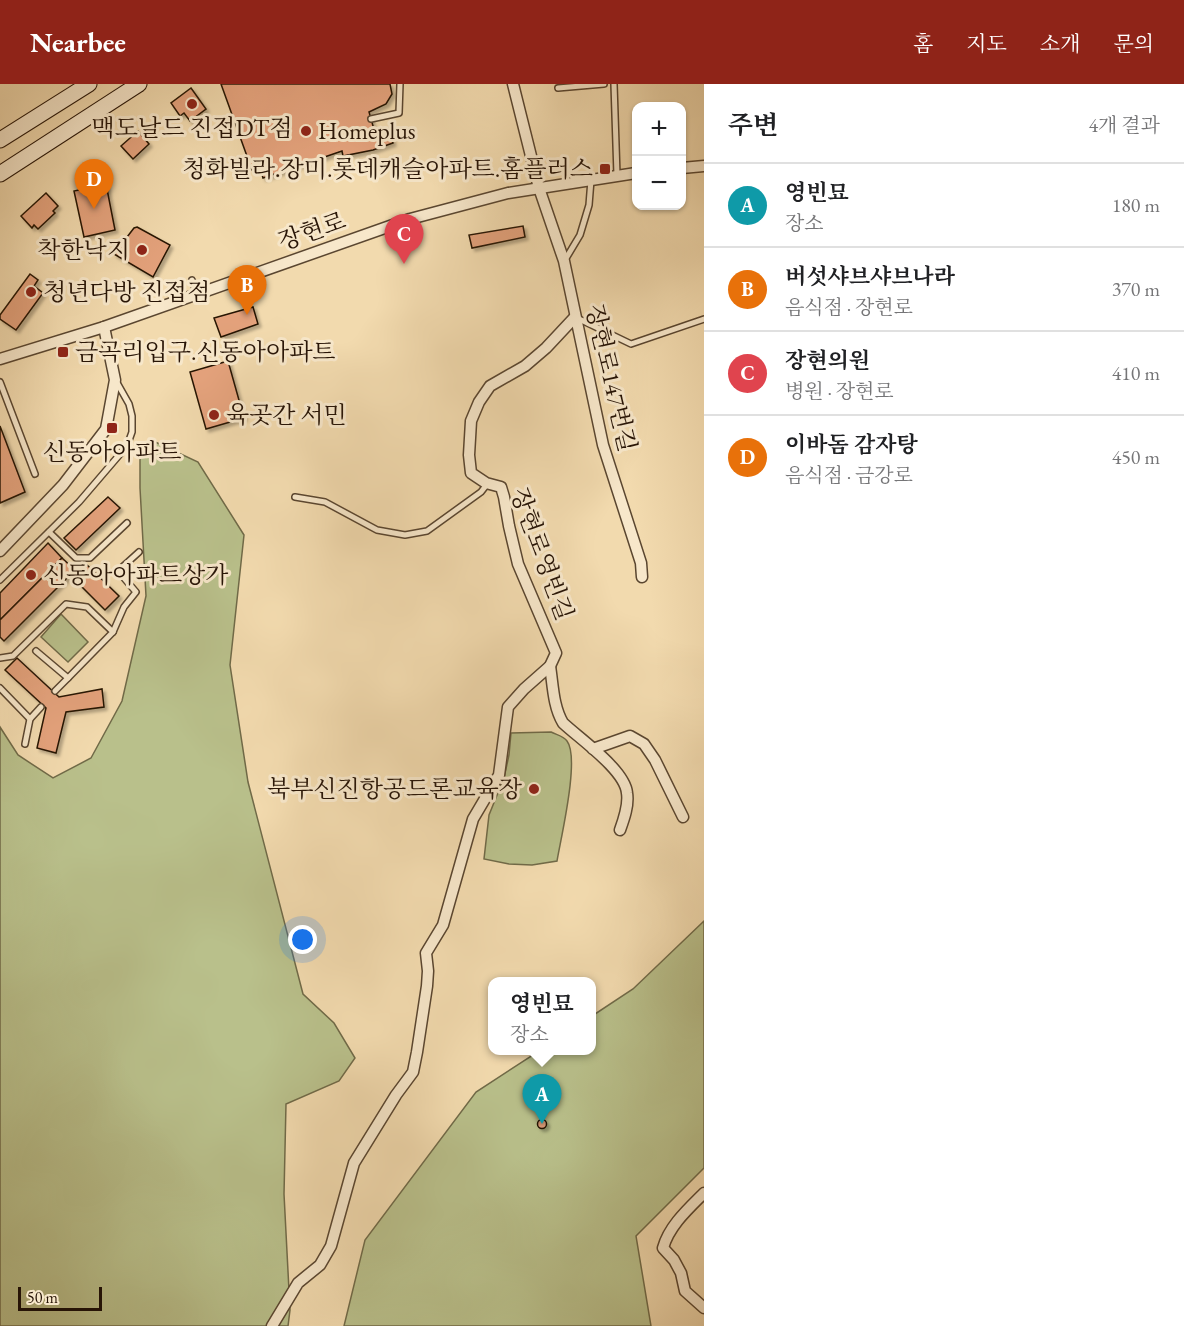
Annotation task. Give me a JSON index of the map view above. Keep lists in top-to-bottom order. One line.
{"streets":{"street":["장현로","장현로147번길","장현로영빈길"]},"crossings":[["장현로","장현로147번길"],["장현로147번길","장현로영빈길"]],"places":{"other":["맥도날드 진접DT점","Homeplus","착한낙지","청년다방 진접점","육곳간 서민","신동아아파트상가","북부신진항공드론교육장"],"transit":["청화빌라.장미.롯데캐슬아파트.홈플러스","금곡리입구.신동아아파트","신동아아파트"]},"scale_bar":"50 m","page":{"header":"Nearbee","nav":["홈","지도","소개","문의"],"heading":["주변","4개 결과"],"map_buttons":["+","−"],"pins":["D","C","B","A"],"list":[{"mark":"A","name":"영빈묘","note":"장소","value":"180 m"},{"mark":"B","name":"버섯샤브샤브나라","note":"음식점 · 장현로","value":"370 m"},{"mark":"C","name":"장현의원","note":"병원 · 장현로","value":"410 m"},{"mark":"D","name":"이바돔 감자탕","note":"음식점 · 금강로","value":"450 m"}],"popup":["영빈묘","장소"],"scale":"50 m"}}
